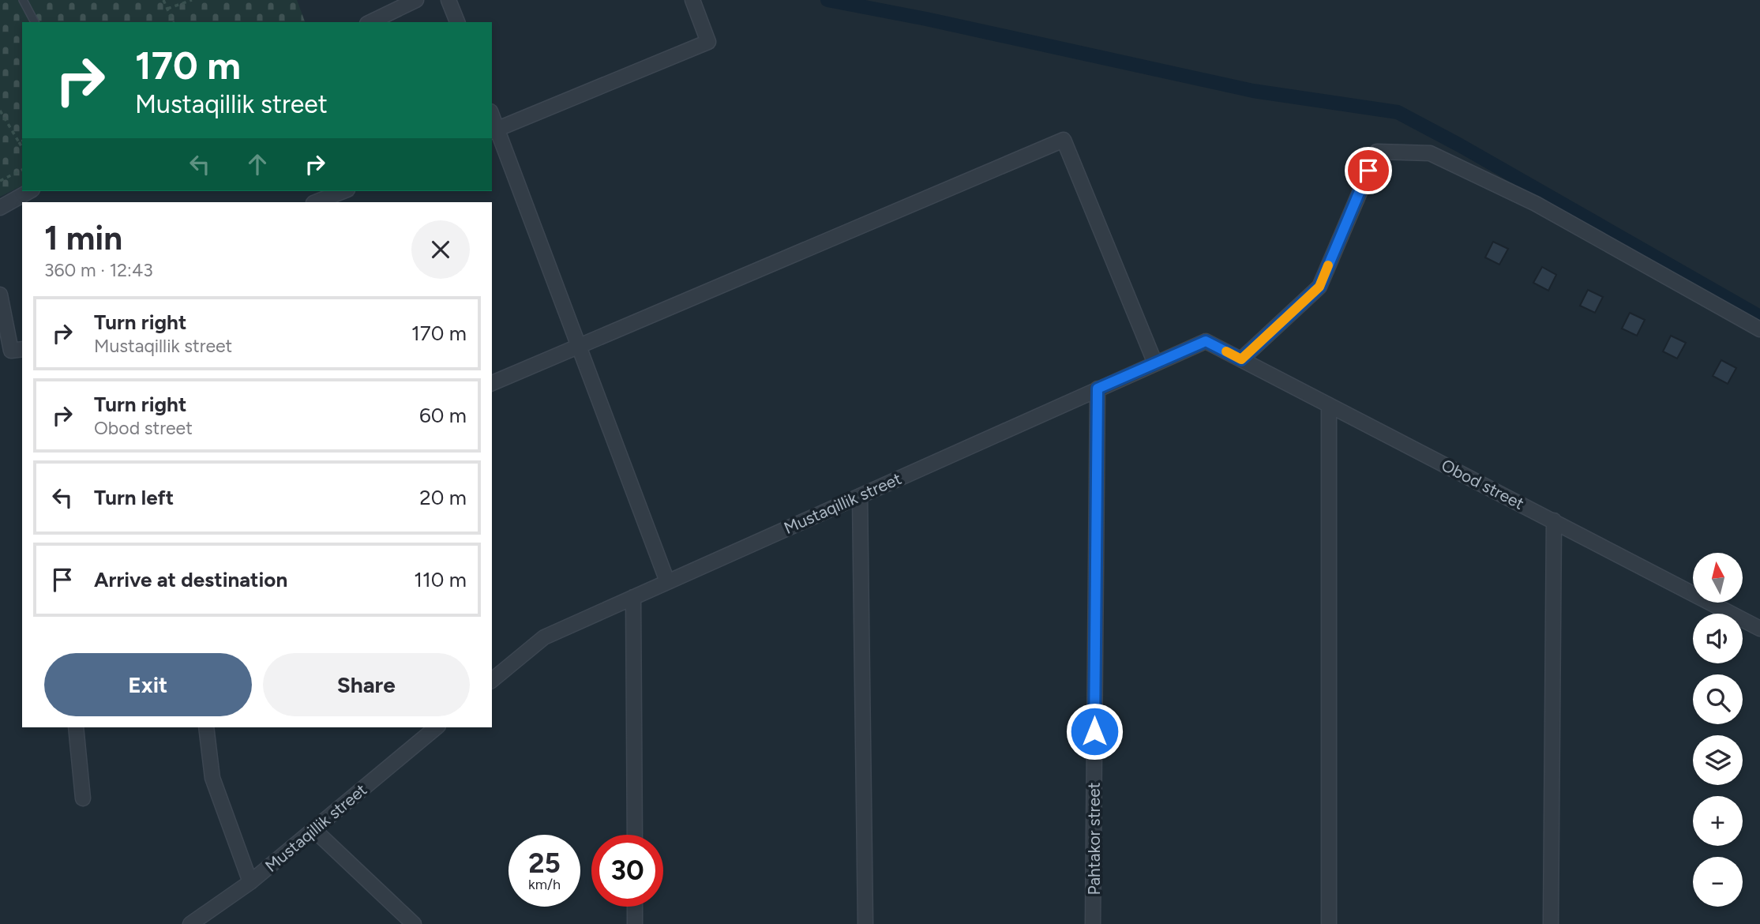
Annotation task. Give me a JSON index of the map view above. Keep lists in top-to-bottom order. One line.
{"streets":{"street":["Obod street","Mustaqillik street","Pahtakor street"]},"crossings":[["Obod street","Mustaqillik street"],["Mustaqillik street","Pahtakor street"]],"north":"top","page":{"turn":["170 m","Mustaqillik street"],"heading":["1 min","360 m · 12:43"],"list":[{"name":"Turn right","note":"Mustaqillik street","value":"170 m"},{"name":"Turn right","note":"Obod street","value":"60 m"},{"name":"Turn left","value":"20 m"},{"name":"Arrive at destination","value":"110 m"}],"map_buttons":["+","−"],"buttons":["Exit","Share"],"speed":"25 km/h","limit":"30"}}
